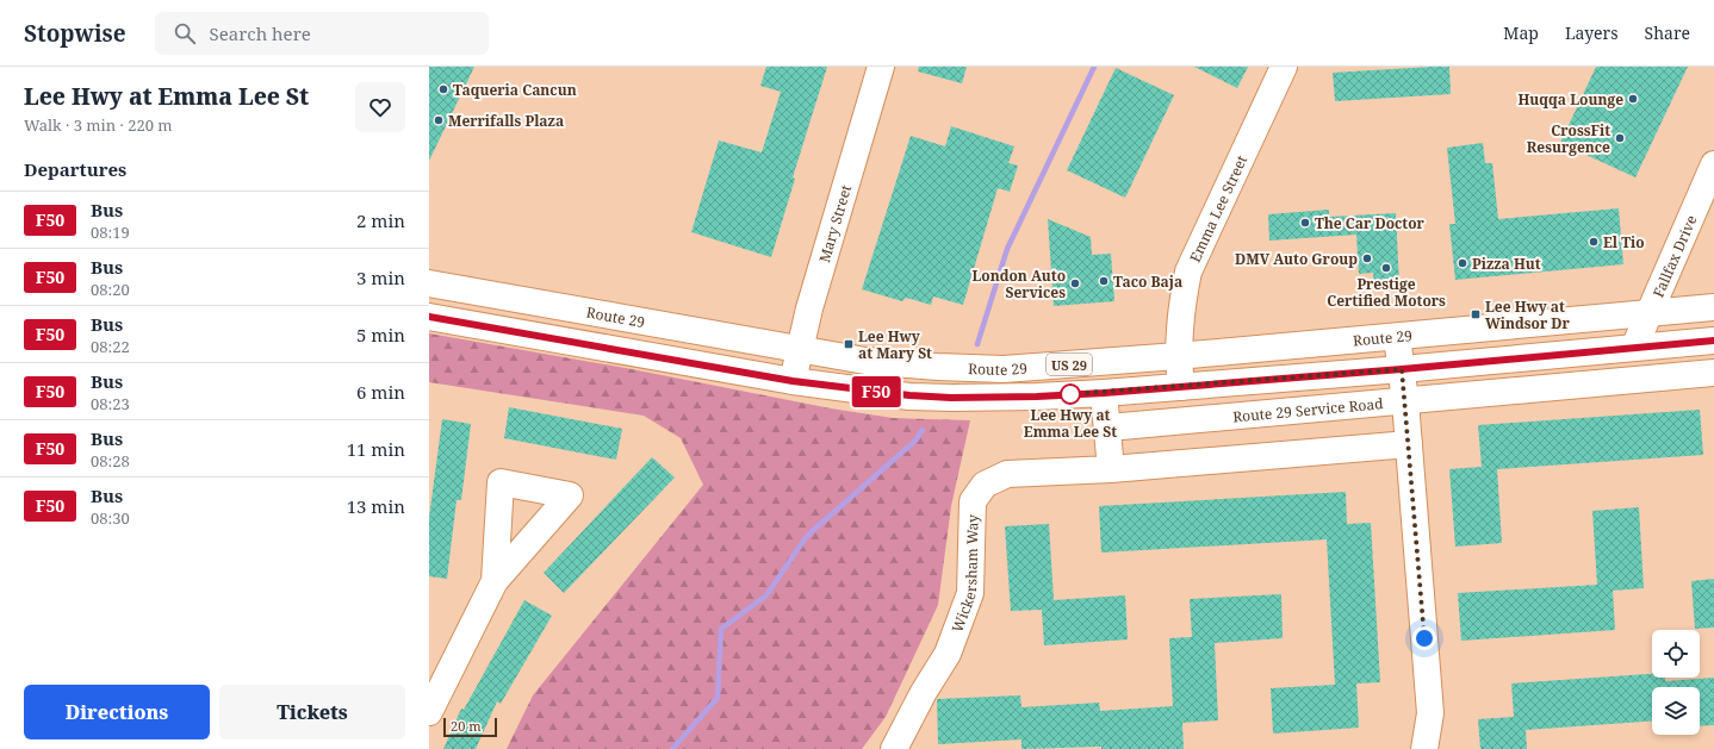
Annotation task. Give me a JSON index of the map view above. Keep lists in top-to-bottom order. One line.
{"streets":{"street":["Emma Lee Street","Mary Street","Fallfax Drive","Route 29","US 29","Route 29 Service Road","Wickersham Way"]},"crossings":[["Emma Lee Street","Route 29"],["Emma Lee Street","US 29"],["Mary Street","Route 29"],["Mary Street","US 29"],["Fallfax Drive","Route 29"],["Fallfax Drive","US 29"]],"places":{"other":["Taqueria Cancun","Huqqa Lounge","Merrifalls Plaza","CrossFit Resurgence","The Car Doctor","El Tio","DMV Auto Group","Pizza Hut","Prestige Certified Motors","Taco Baja","London Auto Services","Lee Hwy at Emma Lee St"],"transit":["Lee Hwy at Windsor Dr","Lee Hwy at Mary St"]},"lines":["bus line F50"],"scale_bar":"20 m","page":{"header":"Stopwise","search":"Search here","nav":["Map","Layers","Share"],"heading":[["Lee Hwy at Emma Lee St","Walk · 3 min · 220 m"],"Departures"],"on_map":"F50","list":[{"mark":"F50","name":"Bus","note":"08:19","value":"2 min"},{"mark":"F50","name":"Bus","note":"08:20","value":"3 min"},{"mark":"F50","name":"Bus","note":"08:22","value":"5 min"},{"mark":"F50","name":"Bus","note":"08:23","value":"6 min"},{"mark":"F50","name":"Bus","note":"08:28","value":"11 min"},{"mark":"F50","name":"Bus","note":"08:30","value":"13 min"}],"buttons":["Directions","Tickets"],"scale":"20 m"}}
